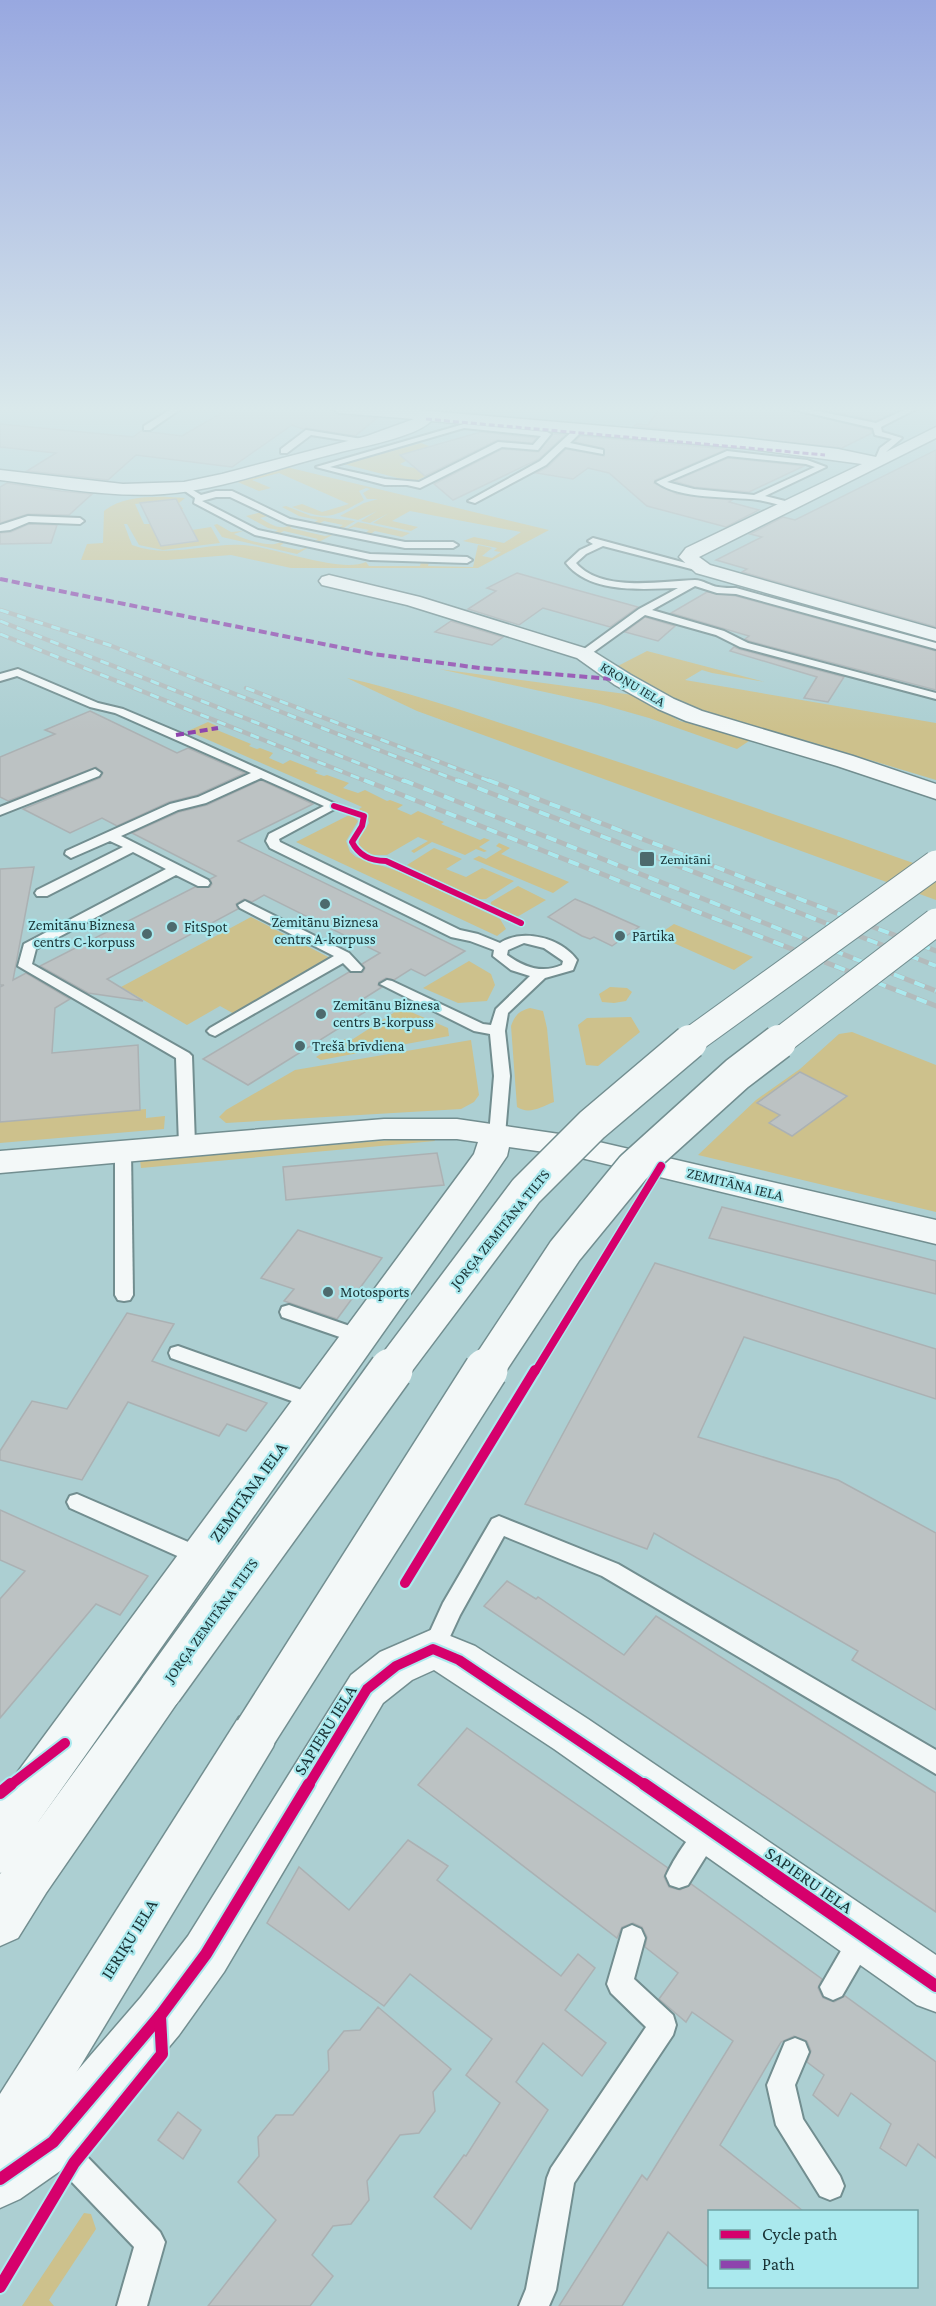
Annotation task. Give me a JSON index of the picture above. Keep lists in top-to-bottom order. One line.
{"streets":{"street":["KROŅU IELA","ZEMITĀNA IELA","JORĢA ZEMITĀNA TILTS","SAPIERU IELA","IERIĶU IELA"]},"places":{"transit":["Zemitāni"],"other":["Zemitānu Biznesa centrs A-korpuss","FitSpot","Zemitānu Biznesa centrs C-korpuss","Pārtika","Zemitānu Biznesa centrs B-korpuss","Trešā brīvdiena","Motosports"]},"legend":["Cycle path","Path"]}
